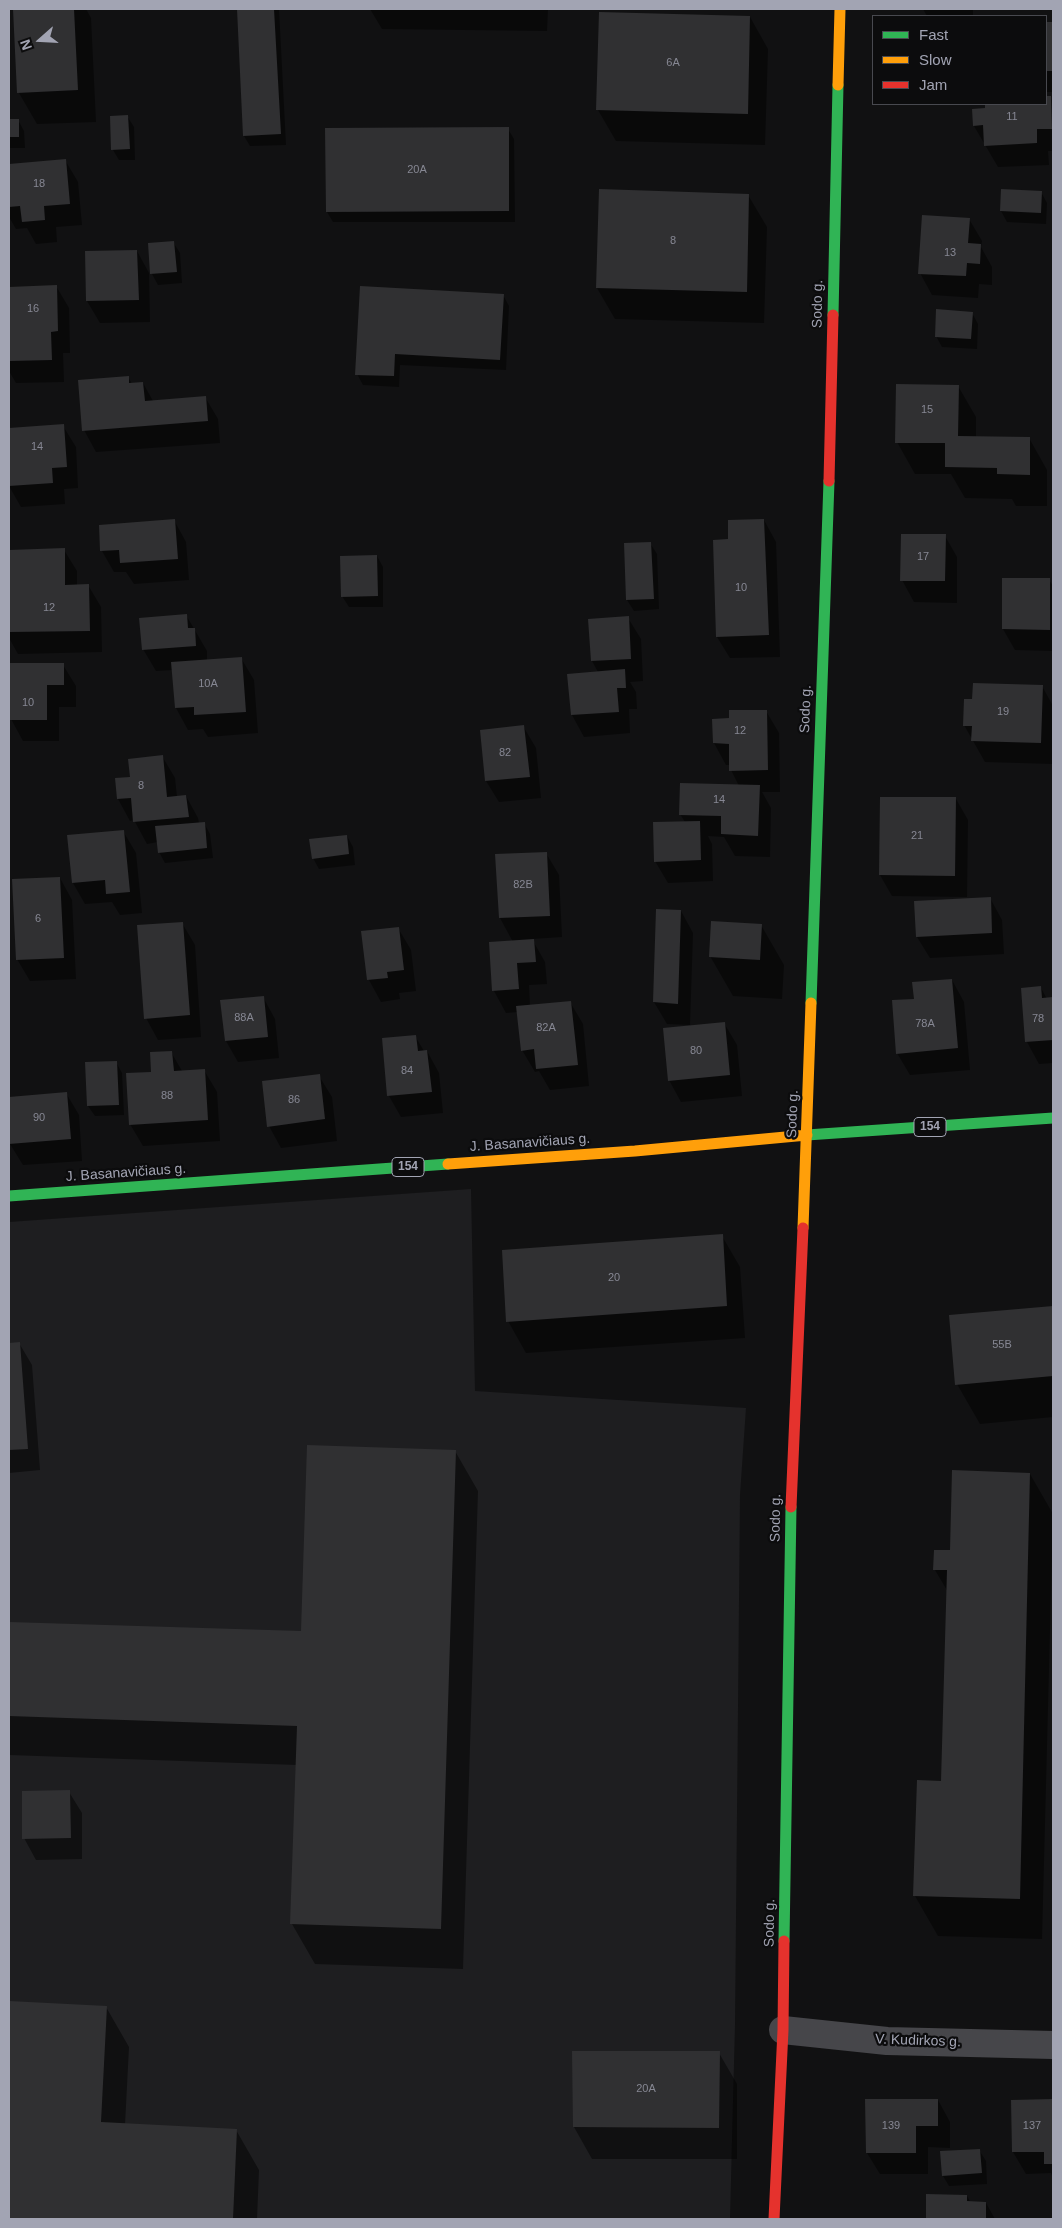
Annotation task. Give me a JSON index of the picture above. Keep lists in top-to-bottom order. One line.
{"streets":{"street":["Sodo g.","154","J. Basanavičiaus g.","V. Kudirkos g."]},"crossings":[["Sodo g.","J. Basanavičiaus g."],["Sodo g.","V. Kudirkos g."]],"house_numbers":["6A","11","20A","18","8","13","16","15","14","17","10","12","10A","10","19","12","82","8","14","21","82B","6","88A","78","78A","82A","80","84","88","86","90","20","55B","20A","139","137"],"legend":["Fast","Slow","Jam"],"north":"left"}
